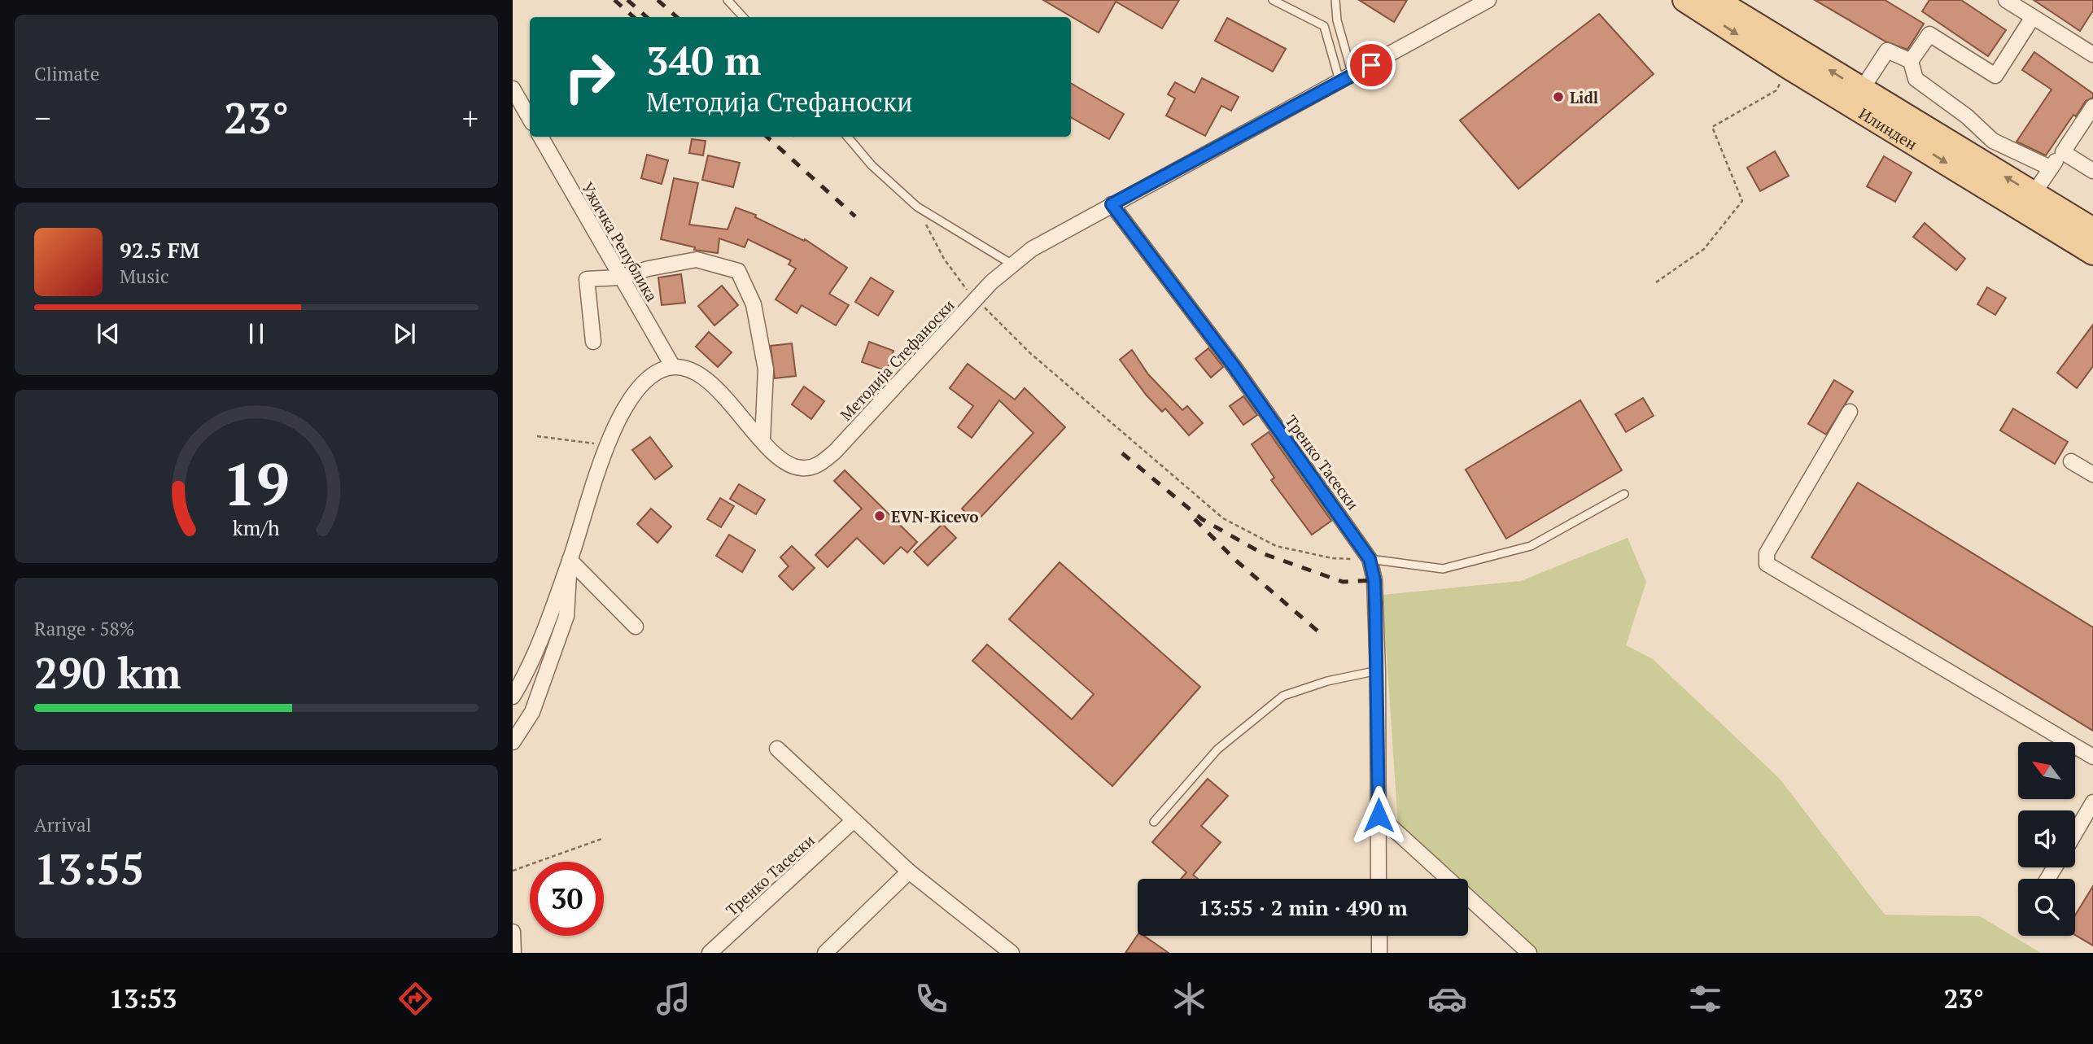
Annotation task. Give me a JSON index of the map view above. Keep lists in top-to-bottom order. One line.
{"streets":{"main road":["Илинден"],"street":["Ужичка Република","Методија Стефаноски","Тренко Тасески"]},"crossings":[["Ужичка Република","Методија Стефаноски"],["Методија Стефаноски","Тренко Тасески"]],"places":["Lidl","EVN-Kicevo"],"north":"top left","page":{"tile":["Climate",["Range · 58%","290 km"],["Arrival","13:55"]],"turn":["340 m","Методија Стефаноски"],"heat":["−","23°","+"],"song":["92.5 FM","Music"],"limit":"30","trip":"13:55 · 2 min · 490 m","tabs":["13:53","23°"],"gauge":["19","km/h"]}}
